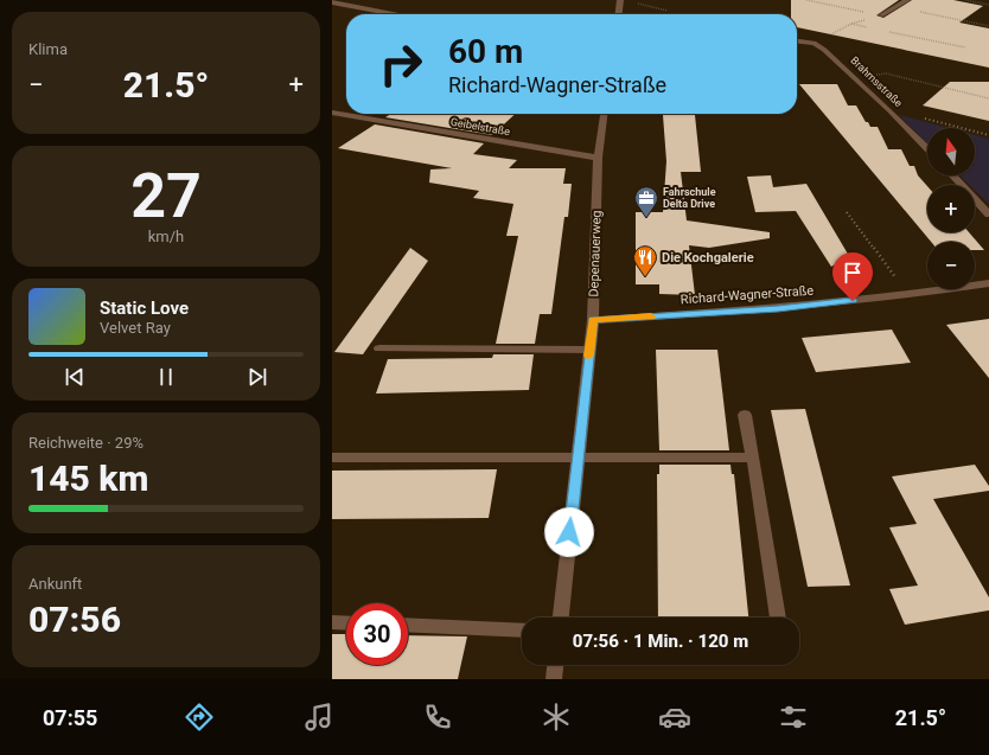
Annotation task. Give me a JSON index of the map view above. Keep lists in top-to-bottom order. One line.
{"streets":{"street":["Brahmsstraße","Geibelstraße","Depenauerweg","Richard-Wagner-Straße"]},"crossings":[["Geibelstraße","Depenauerweg"],["Depenauerweg","Richard-Wagner-Straße"]],"places":{"office":["Fahrschule Delta Drive"],"restaurant":["Die Kochgalerie"]},"north":"top","page":{"tile":["Klima",["27","km/h"],["Reichweite · 29%","145 km"],["Ankunft","07:56"]],"turn":["60 m","Richard-Wagner-Straße"],"heat":["−","21.5°","+"],"map_buttons":["+","−"],"song":["Static Love","Velvet Ray"],"limit":"30","trip":"07:56 · 1 Min. · 120 m","tabs":["07:55","21.5°"]}}
